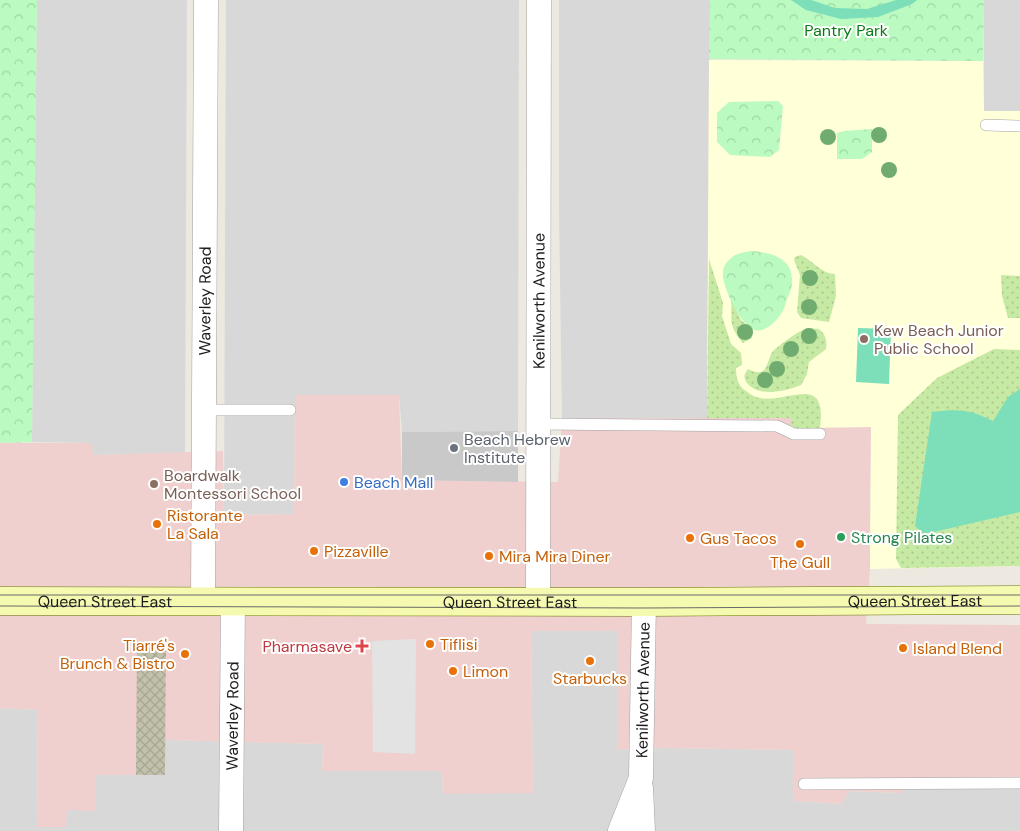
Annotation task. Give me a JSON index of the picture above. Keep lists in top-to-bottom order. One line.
{"streets":{"main road":["Queen Street East"],"street":["Waverley Road","Kenilworth Avenue"]},"crossings":[["Waverley Road","Queen Street East"],["Kenilworth Avenue","Queen Street East"]],"parks":["Pantry Park"],"places":{"other":["Kew Beach Junior Public School","Beach Hebrew Institute","Beach Mall","Boardwalk Montessori School","Ristorante La Sala","Strong Pilates","Gus Tacos","The Gull","Pizzaville","Mira Mira Diner","Tiflisi","Island Blend","Tiarré's Brunch & Bistro","Starbucks","Limon"],"health":["Pharmasave"]}}
